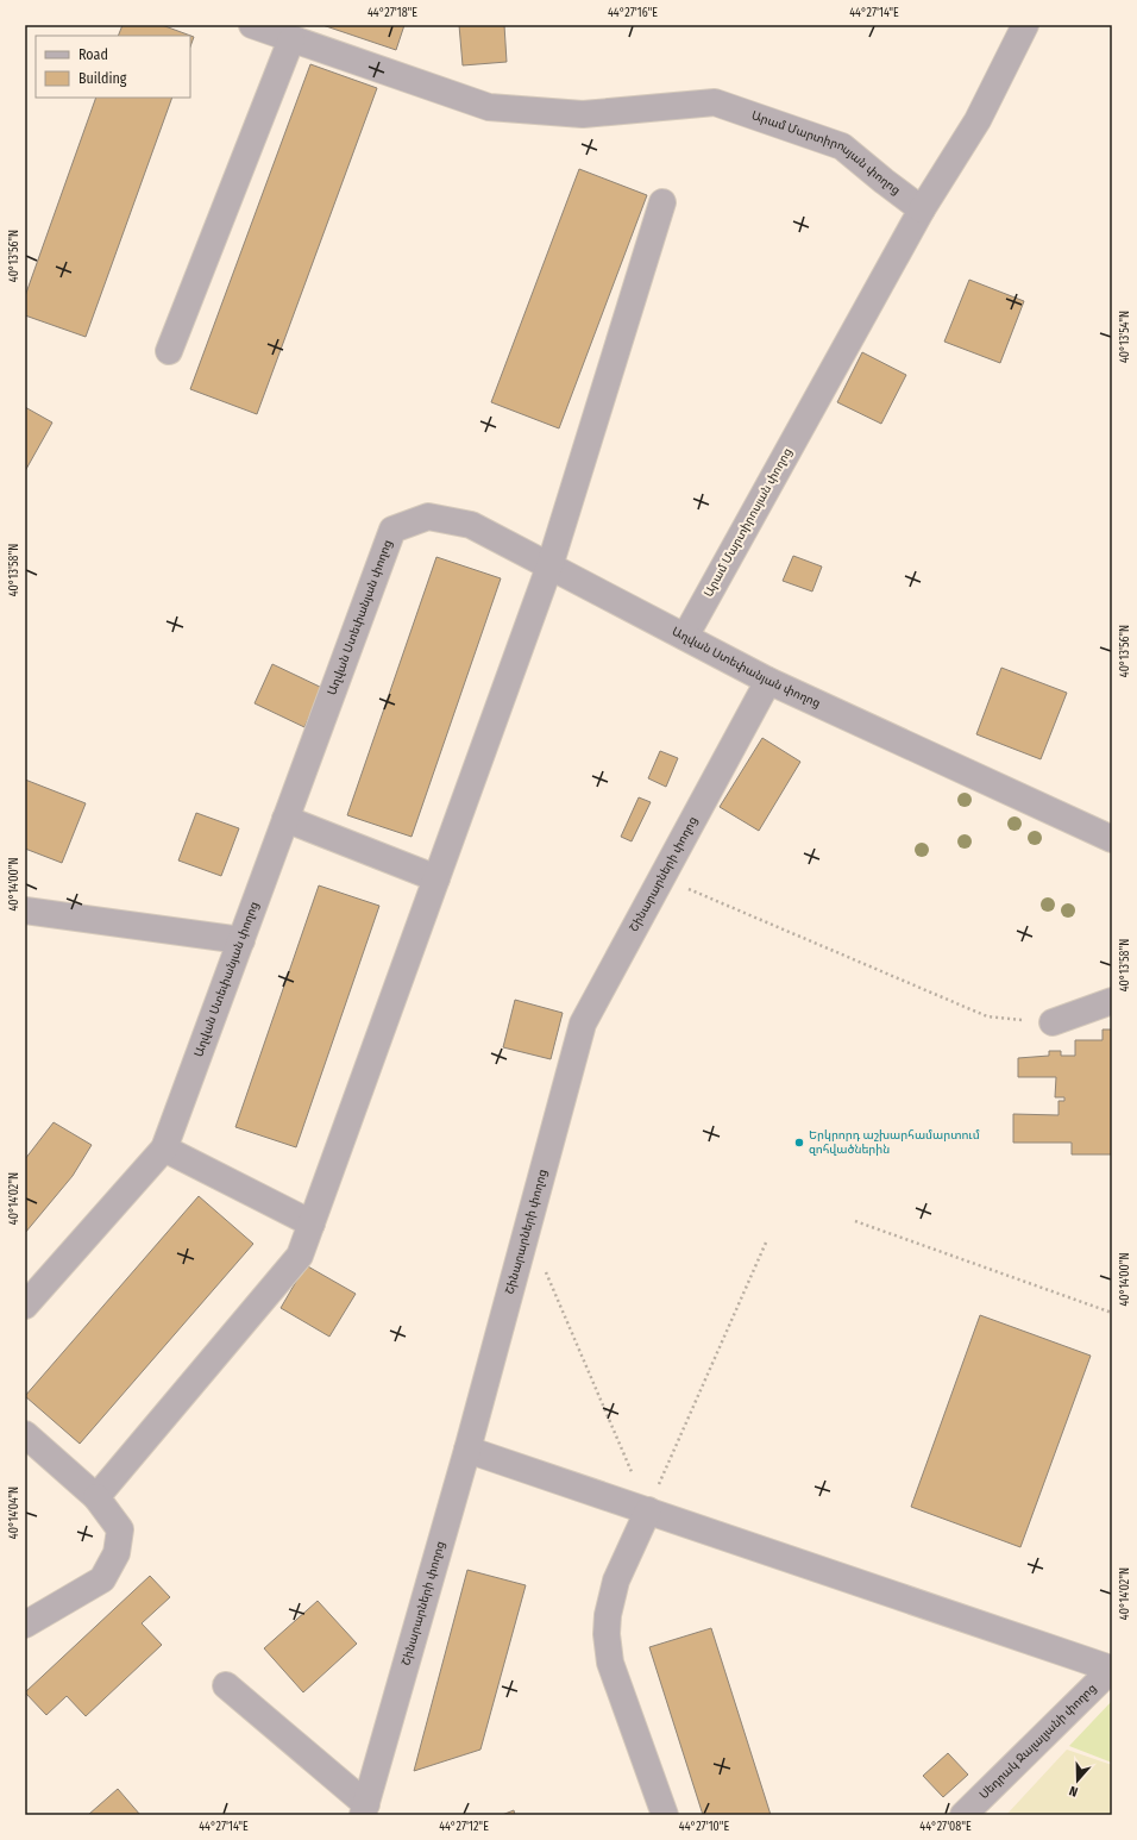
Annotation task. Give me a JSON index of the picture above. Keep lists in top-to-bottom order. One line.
{"streets":{"street":["Արամ Մարտիրոսյան փողոց","Աղվան Ստեփանյան փողոց","Շինարարների փողոց","Սեդրակ Ջալալյանի փողոց"]},"crossings":[["Արամ Մարտիրոսյան փողոց","Աղվան Ստեփանյան փողոց"],["Աղվան Ստեփանյան փողոց","Շինարարների փողոց"]],"places":["Երկրորդ աշխարհամարտում զոհվածներին"],"legend":["Road","Building"],"north":"bottom","coordinates":["44°27'18\"E","44°27'16\"E","44°27'14\"E","40°13'56\"N","40°13'54\"N","40°13'58\"N","40°14'00\"N","40°14'02\"N","40°14'04\"N","44°27'12\"E","44°27'10\"E","44°27'08\"E"]}
